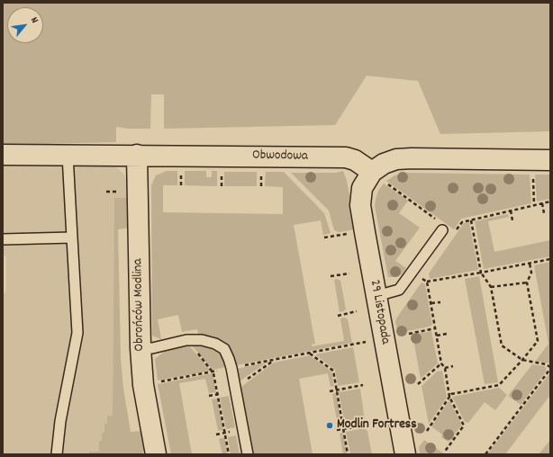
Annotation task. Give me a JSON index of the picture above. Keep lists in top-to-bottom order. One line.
{"streets":{"street":["Obwodowa","Obrońców Modlina","29 Listopada"]},"crossings":[["Obwodowa","Obrońców Modlina"],["Obwodowa","29 Listopada"]],"places":["Modlin Fortress"],"north":"top right"}
